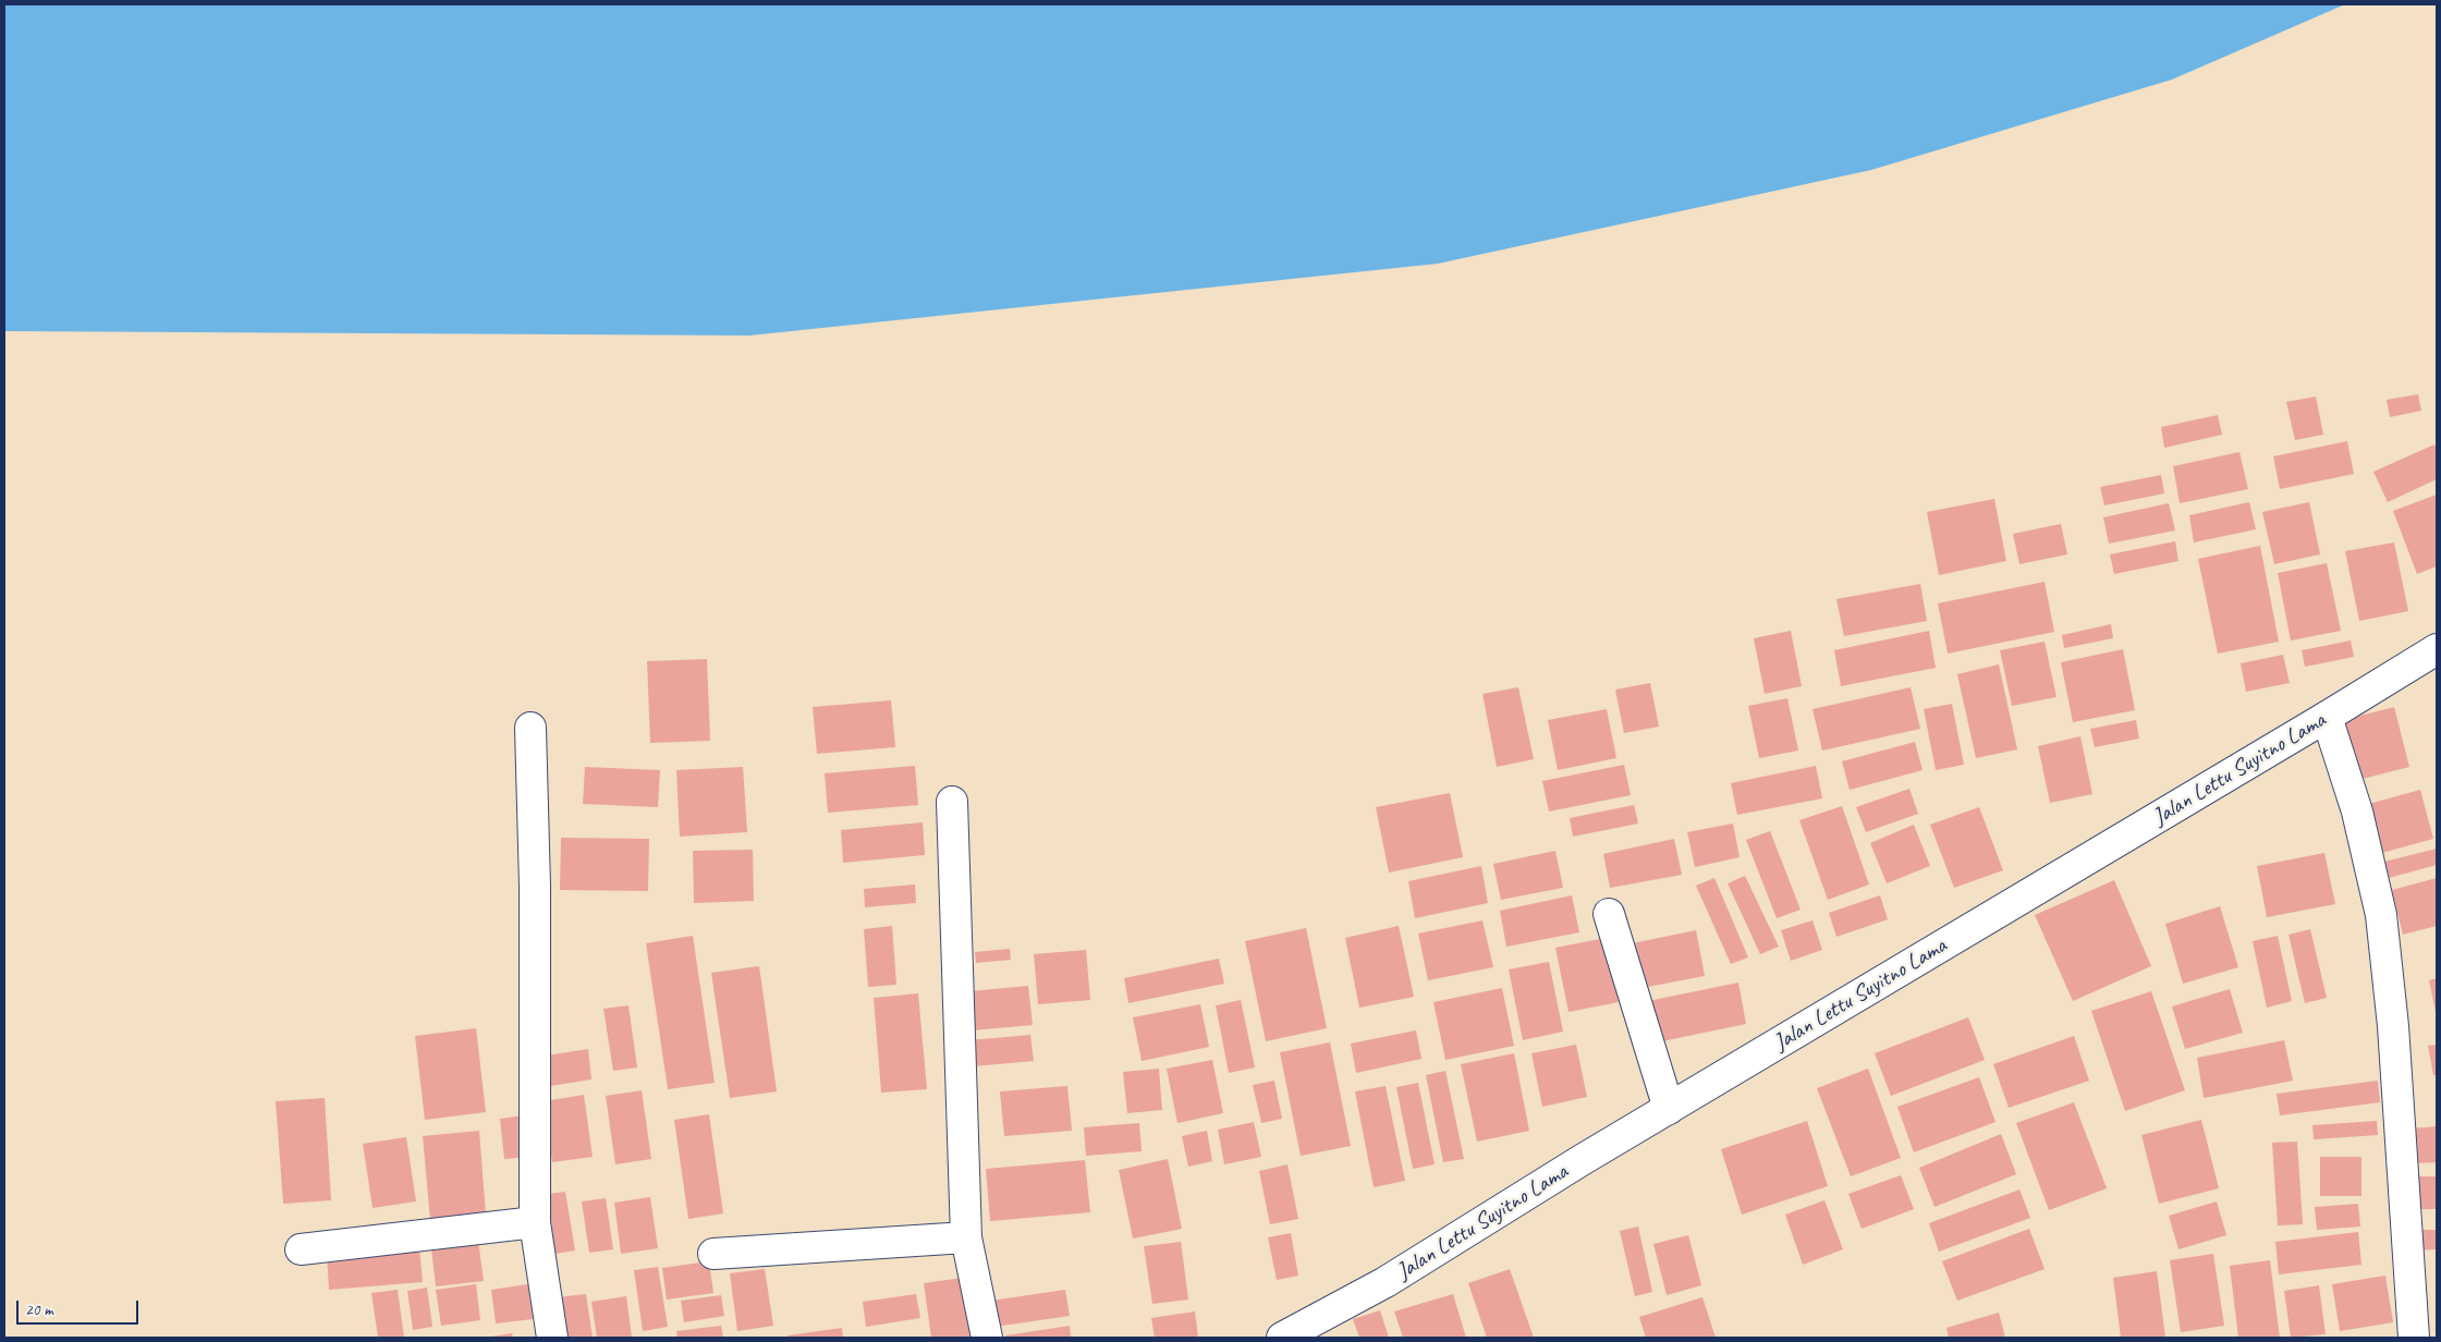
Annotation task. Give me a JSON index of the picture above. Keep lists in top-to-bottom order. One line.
{"streets":{"street":["Jalan Lettu Suyitno Lama"]},"scale_bar":"20 m"}
